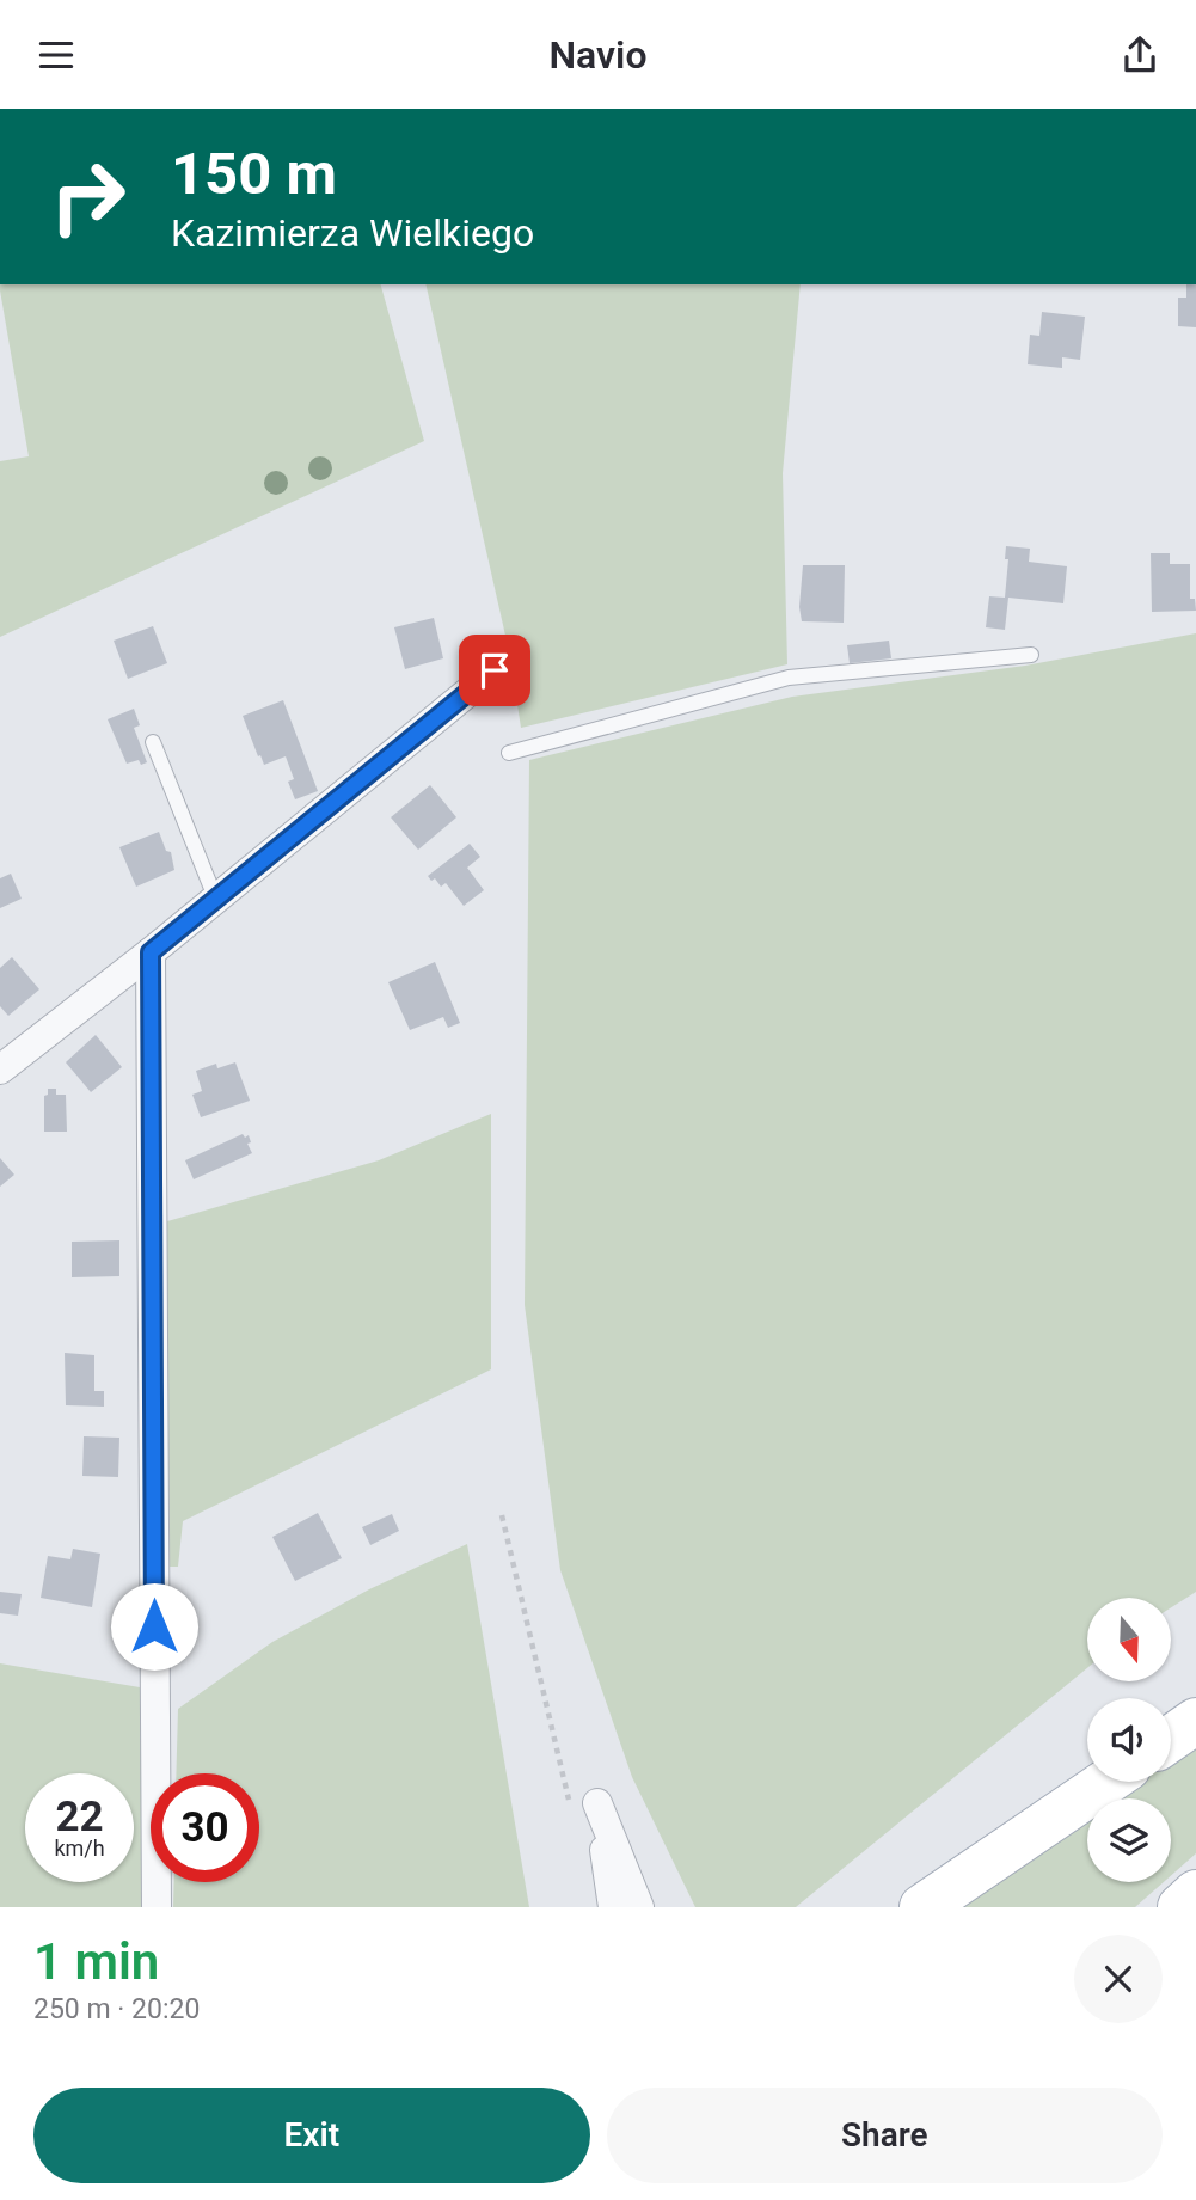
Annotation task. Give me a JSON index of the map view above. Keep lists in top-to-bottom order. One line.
{"north":"bottom","page":{"header":"Navio","turn":["150 m","Kazimierza Wielkiego"],"speed":"22 km/h","limit":"30","heading":["1 min","250 m · 20:20"],"buttons":["Exit","Share"]}}
